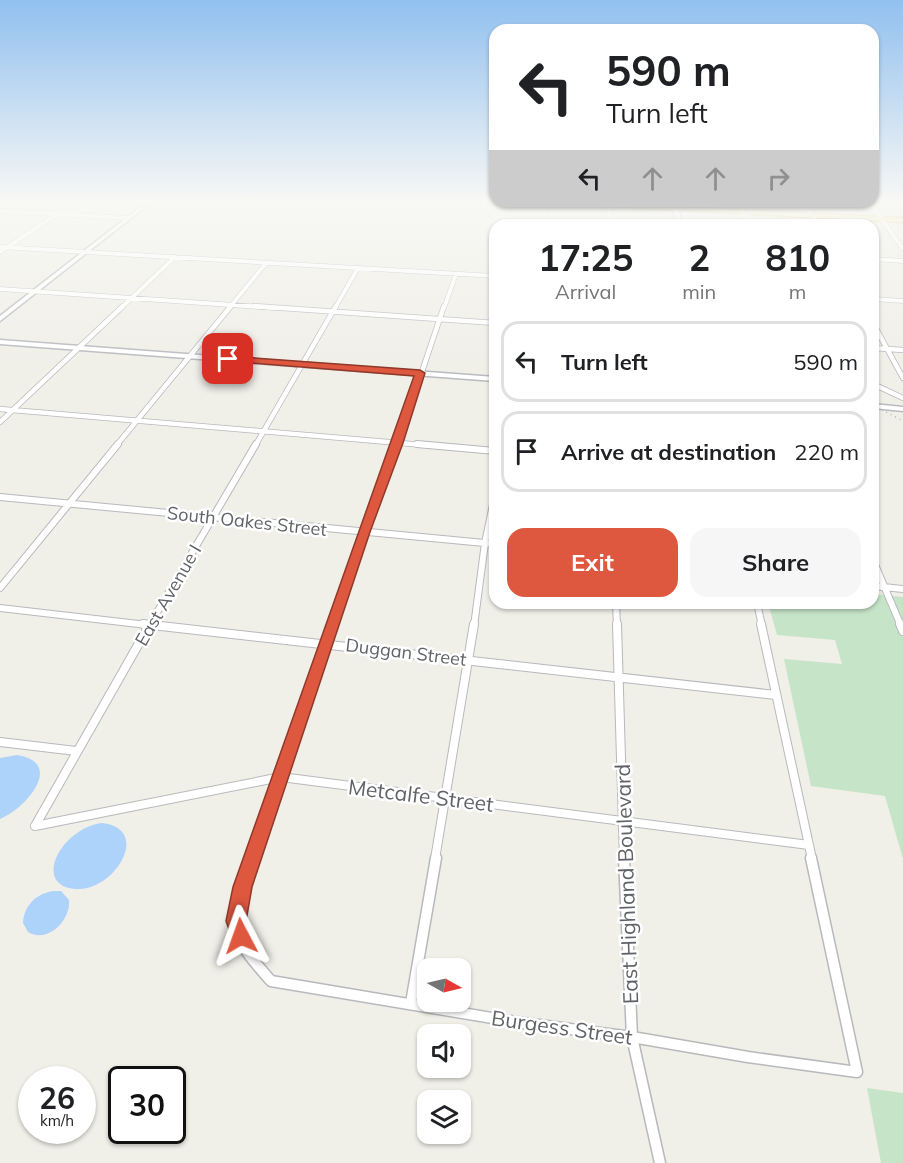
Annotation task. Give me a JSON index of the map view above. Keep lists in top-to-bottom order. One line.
{"streets":{"street":["South Oakes Street","East Avenue I","Duggan Street","Metcalfe Street","East Highland Boulevard","Burgess Street"]},"crossings":[["South Oakes Street","East Avenue I"],["East Avenue I","Duggan Street"],["East Avenue I","Metcalfe Street"],["Duggan Street","East Highland Boulevard"],["Metcalfe Street","East Highland Boulevard"],["Metcalfe Street","Burgess Street"],["East Highland Boulevard","Burgess Street"]],"north":"right","page":{"turn":["590 m","Turn left"],"eta":["17:25","Arrival","2","min","810","m"],"list":[{"name":"Turn left","value":"590 m"},{"name":"Arrive at destination","value":"220 m"}],"buttons":["Exit","Share"],"speed":"26 km/h","limit":"30"}}
